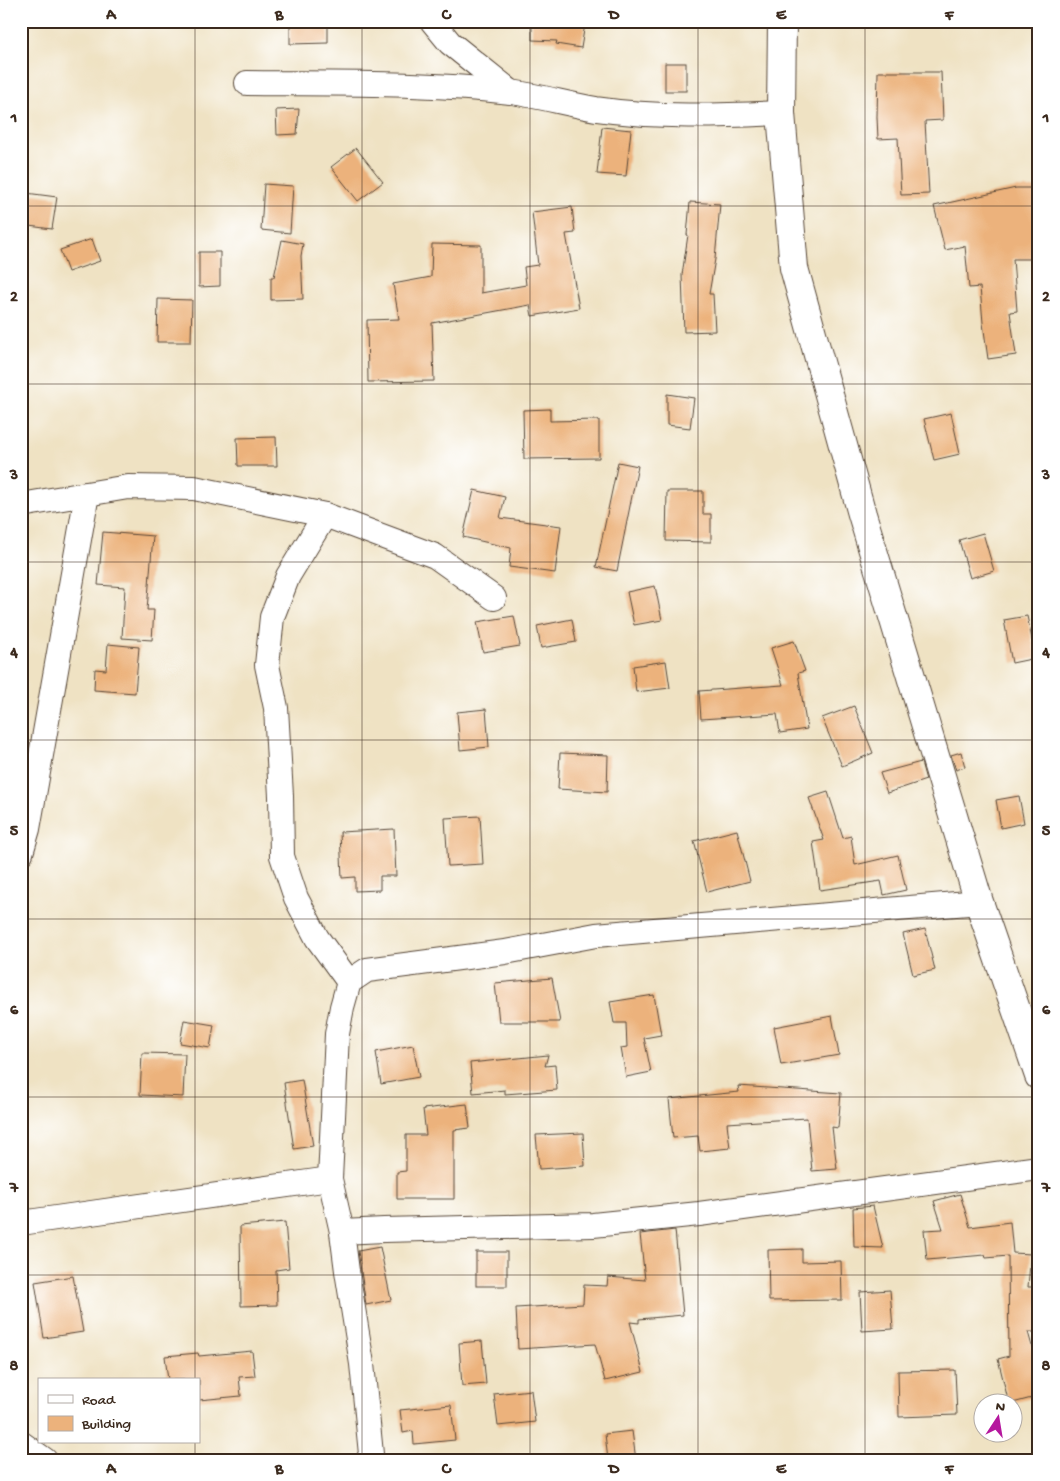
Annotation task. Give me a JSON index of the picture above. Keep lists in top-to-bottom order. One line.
{"legend":["Road","Building"],"north":"top","grid":{"columns":["A","B","C","D","E","F"],"rows":["1","2","3","4","5","6","7","8"]}}
